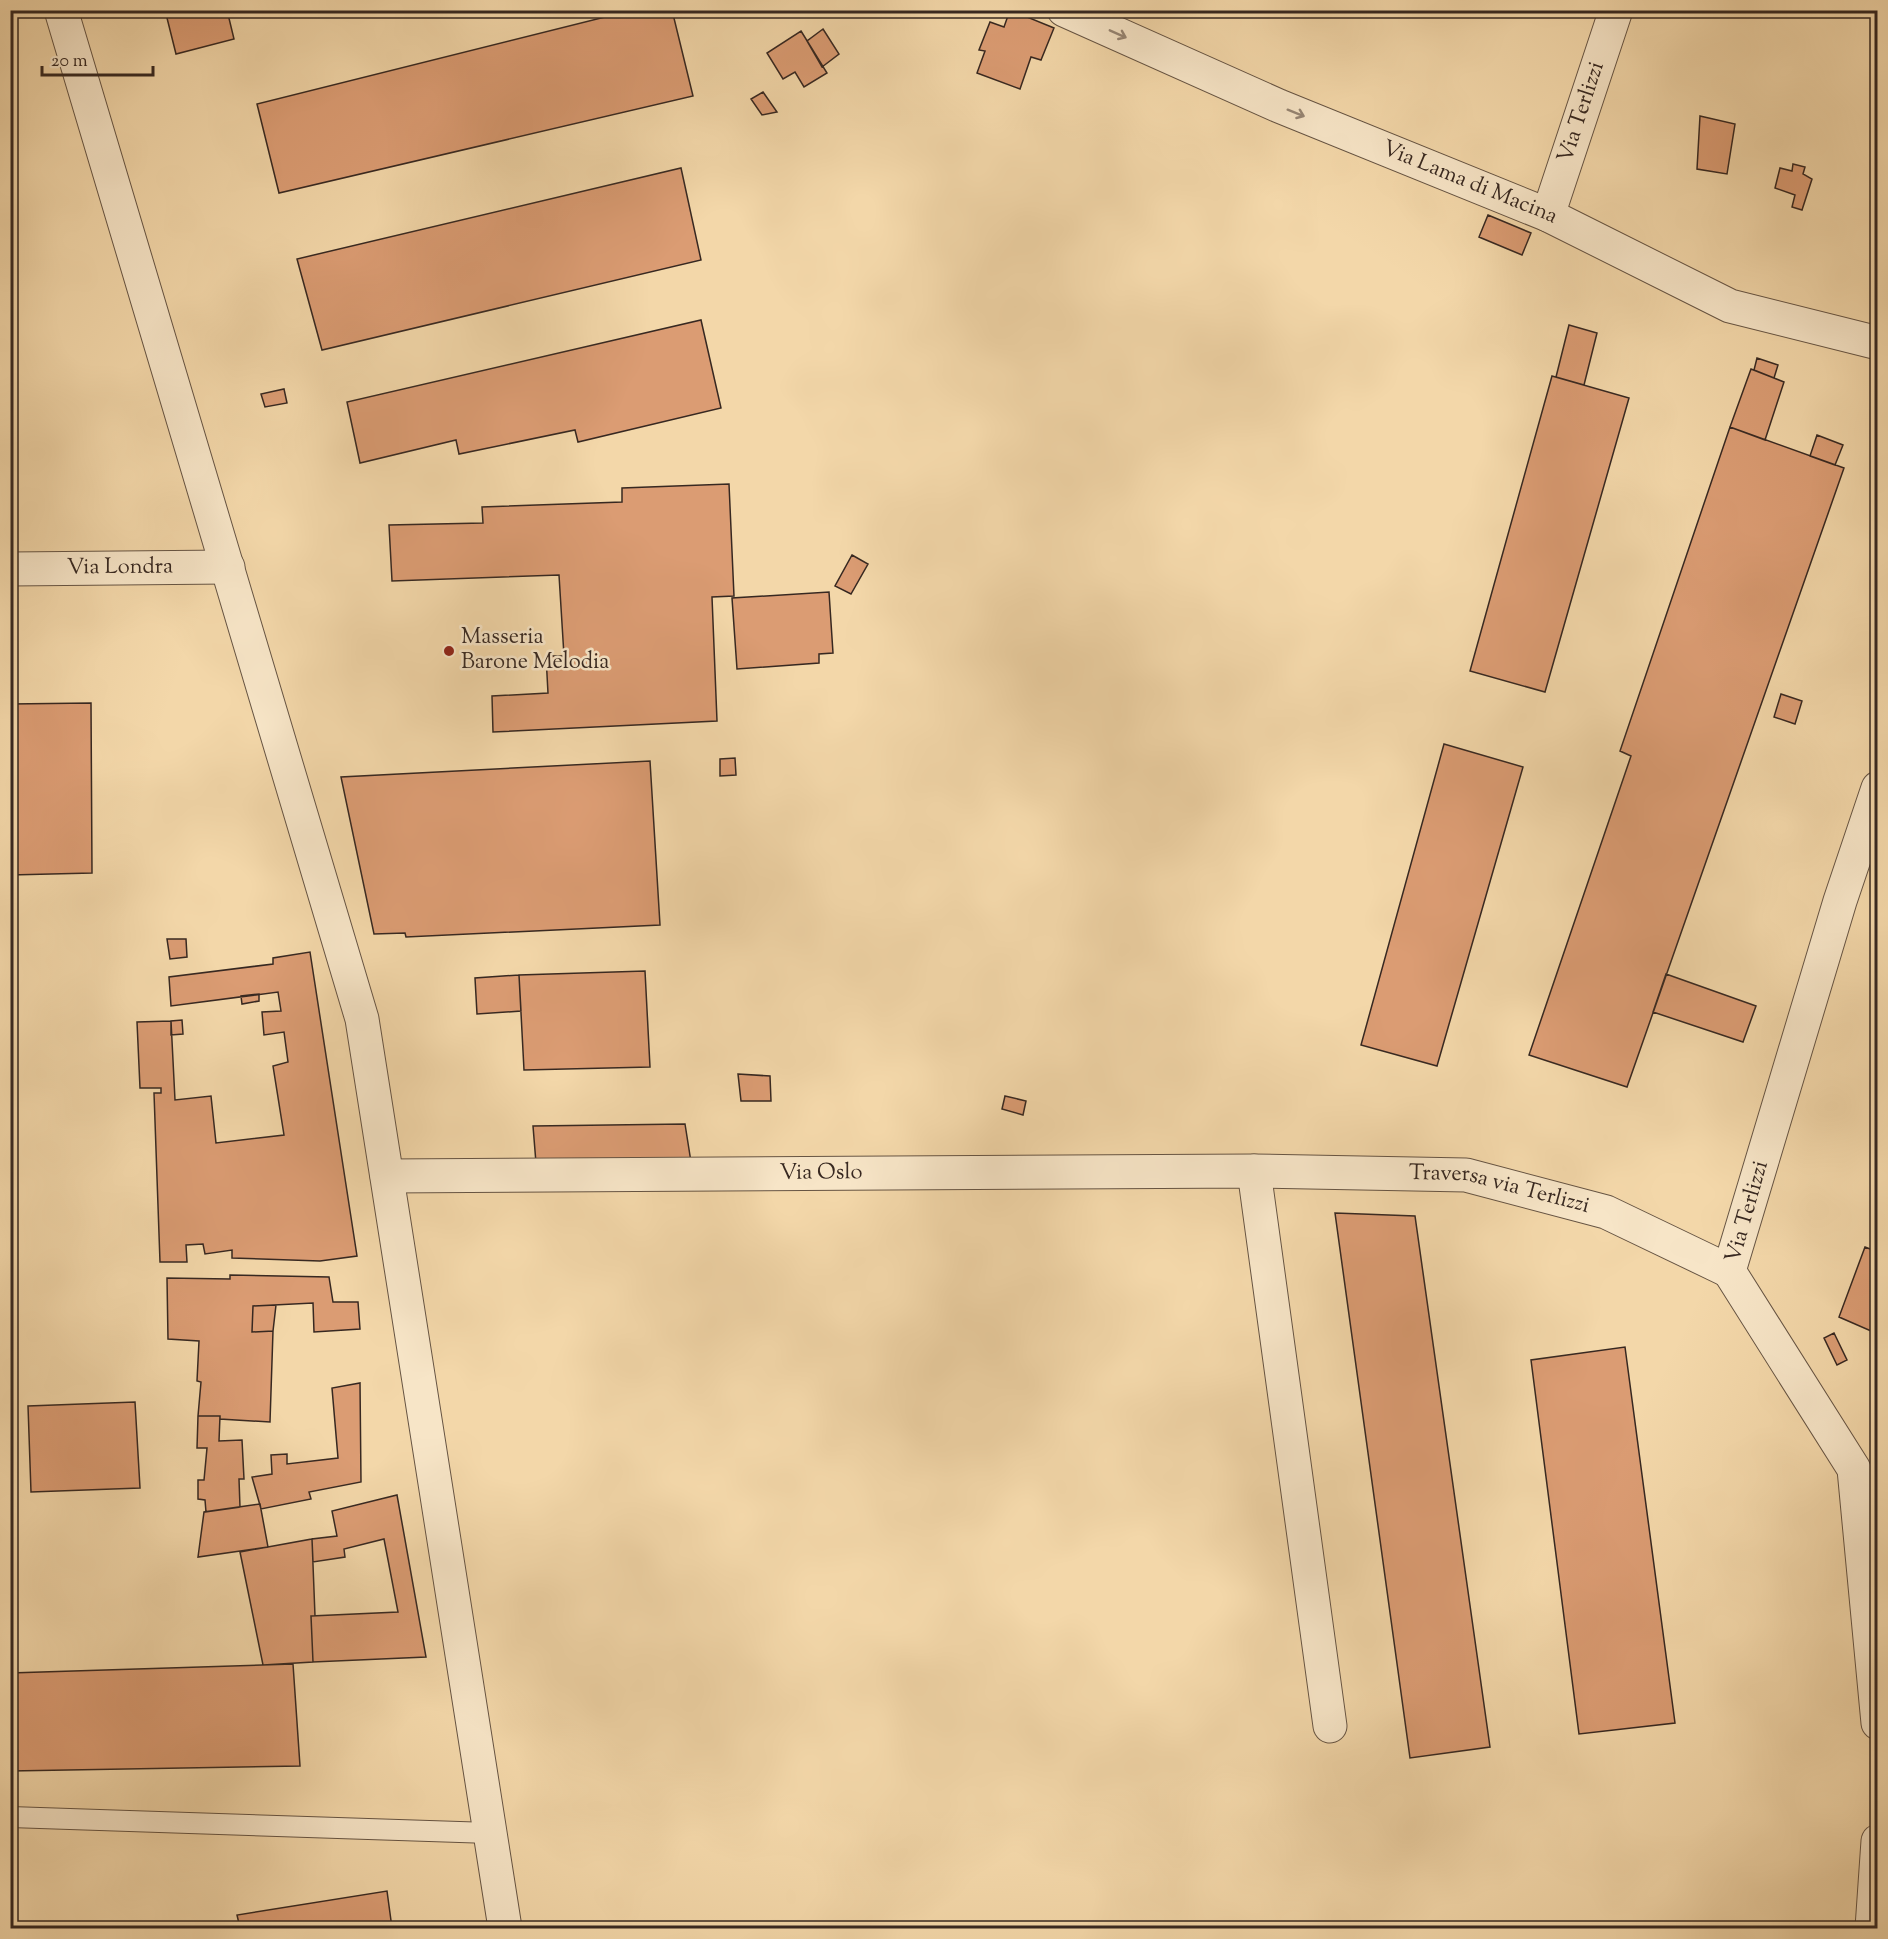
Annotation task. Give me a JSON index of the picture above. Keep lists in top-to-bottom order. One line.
{"streets":{"street":["Via Terlizzi","Via Lama di Macina","Via Londra","Via Oslo","Traversa via Terlizzi"]},"crossings":[["Via Terlizzi","Via Lama di Macina"],["Via Terlizzi","Traversa via Terlizzi"],["Via Oslo","Traversa via Terlizzi"]],"one_way":["Via Lama di Macina"],"places":["Masseria Barone Melodia"],"scale_bar":"20 m"}
